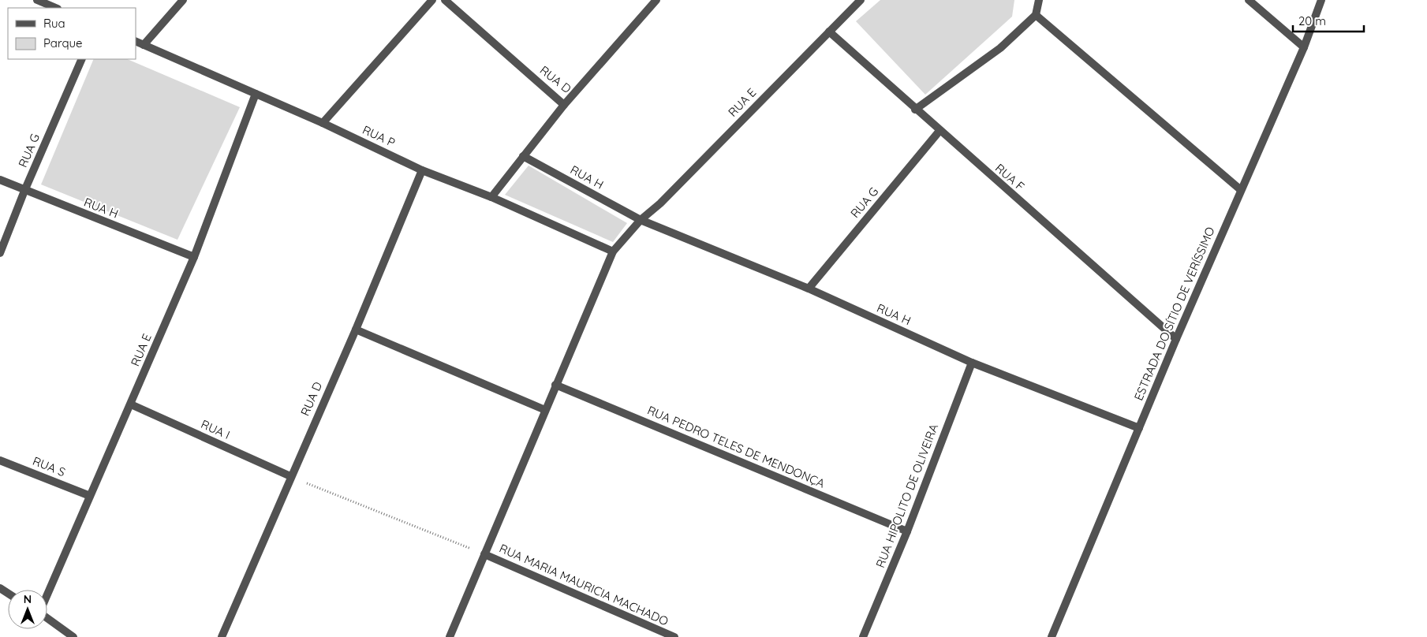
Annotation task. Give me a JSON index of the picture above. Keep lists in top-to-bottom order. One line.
{"streets":{"street":["RUA D","RUA E","RUA P","RUA G","RUA H","RUA F","ESTRADA DO SÍTIO DE VERÍSSIMO","RUA I","RUA PEDRO TELES DE MENDONÇA","RUA S","RUA HIPOLITO DE OLIVEIRA","RUA MARIA MAURICIA MACHADO"]},"crossings":[["RUA D","RUA P"],["RUA D","RUA I"],["RUA E","RUA P"],["RUA E","RUA H"],["RUA E","RUA F"],["RUA E","RUA I"],["RUA E","RUA S"],["RUA G","RUA H"],["RUA G","RUA F"],["RUA H","ESTRADA DO SÍTIO DE VERÍSSIMO"],["RUA H","RUA HIPOLITO DE OLIVEIRA"],["RUA F","ESTRADA DO SÍTIO DE VERÍSSIMO"],["RUA PEDRO TELES DE MENDONÇA","RUA HIPOLITO DE OLIVEIRA"]],"legend":["Rua","Parque"],"scale_bar":"20 m","north":"top"}
